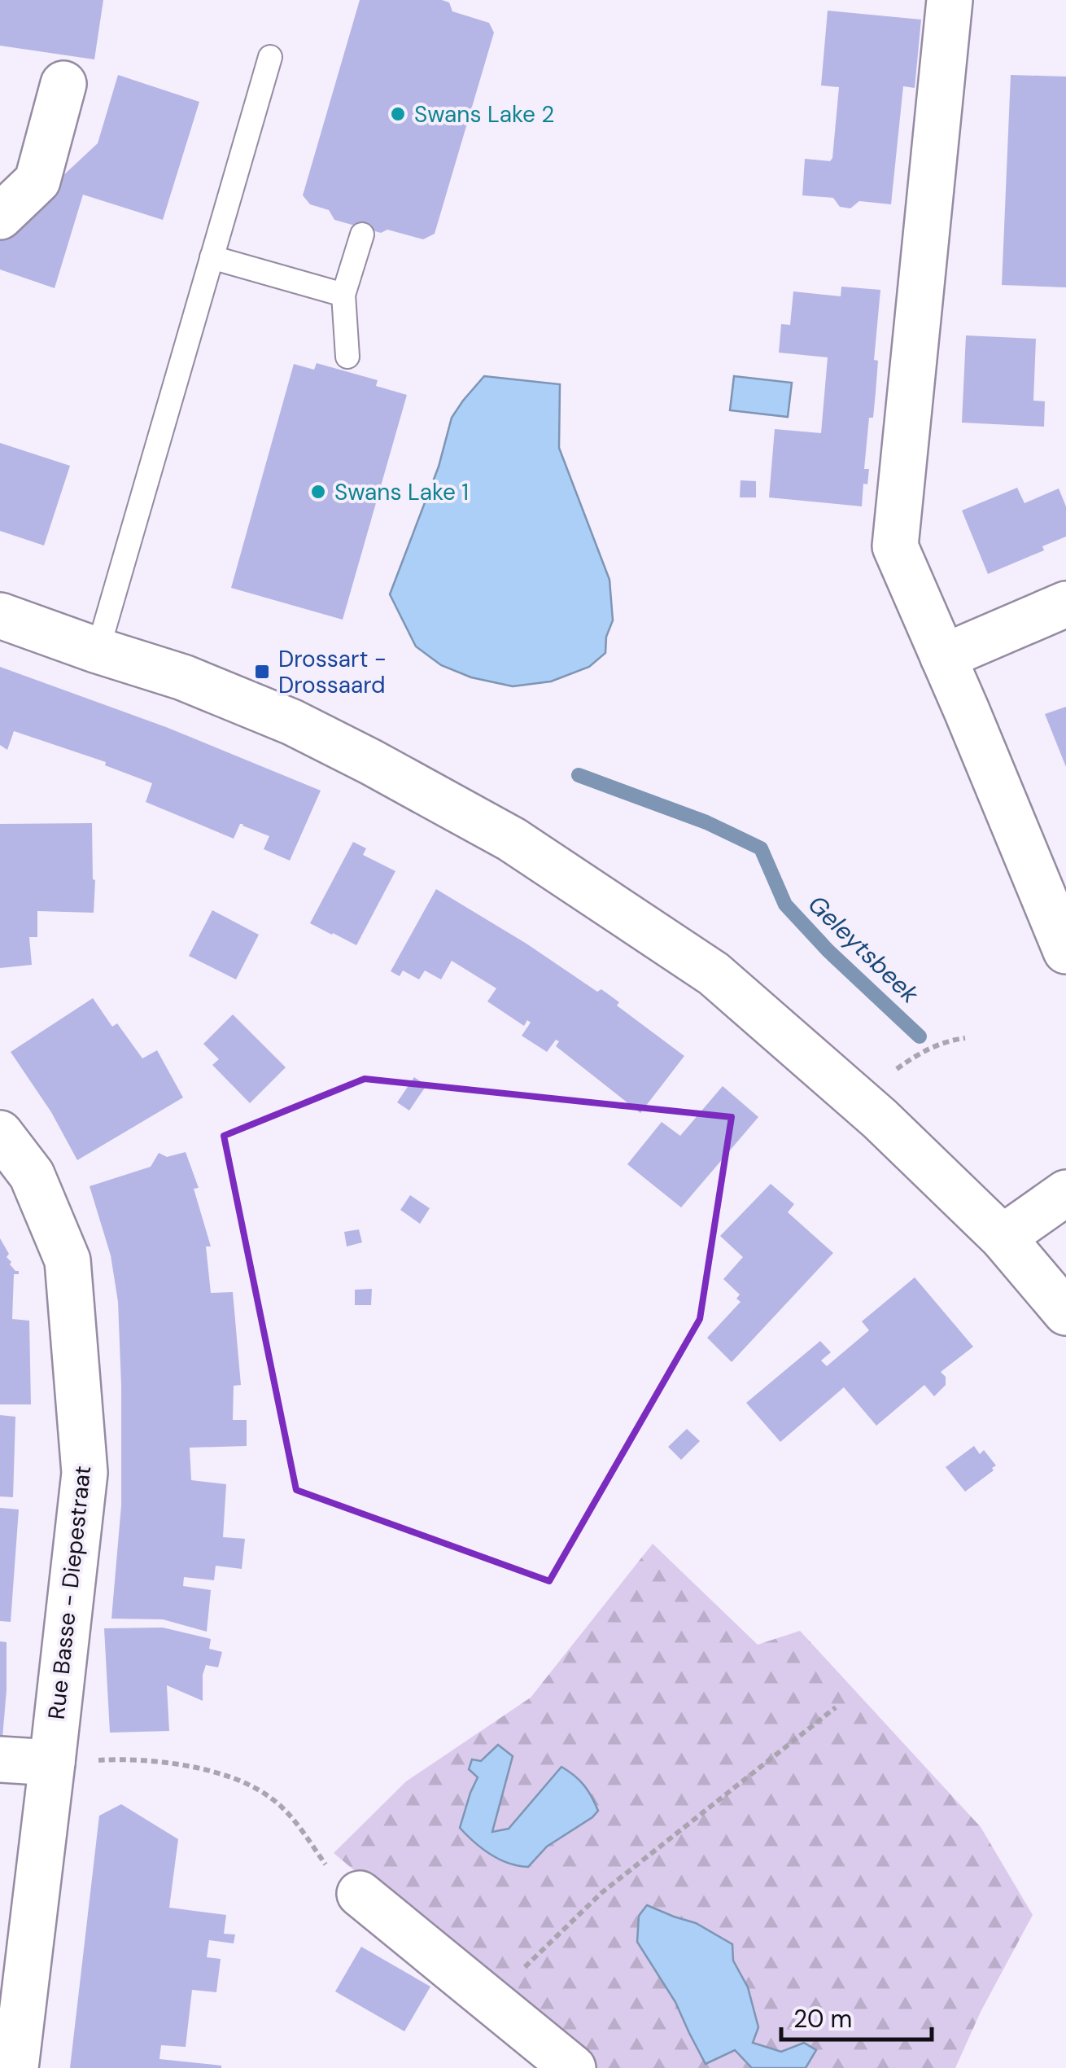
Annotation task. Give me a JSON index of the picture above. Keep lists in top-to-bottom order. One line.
{"streets":{"street":["Rue Basse - Diepestraat"]},"water":["Geleytsbeek"],"places":{"other":["Swans Lake 2","Swans Lake 1"],"transit":["Drossart - Drossaard"]},"scale_bar":"20 m"}
